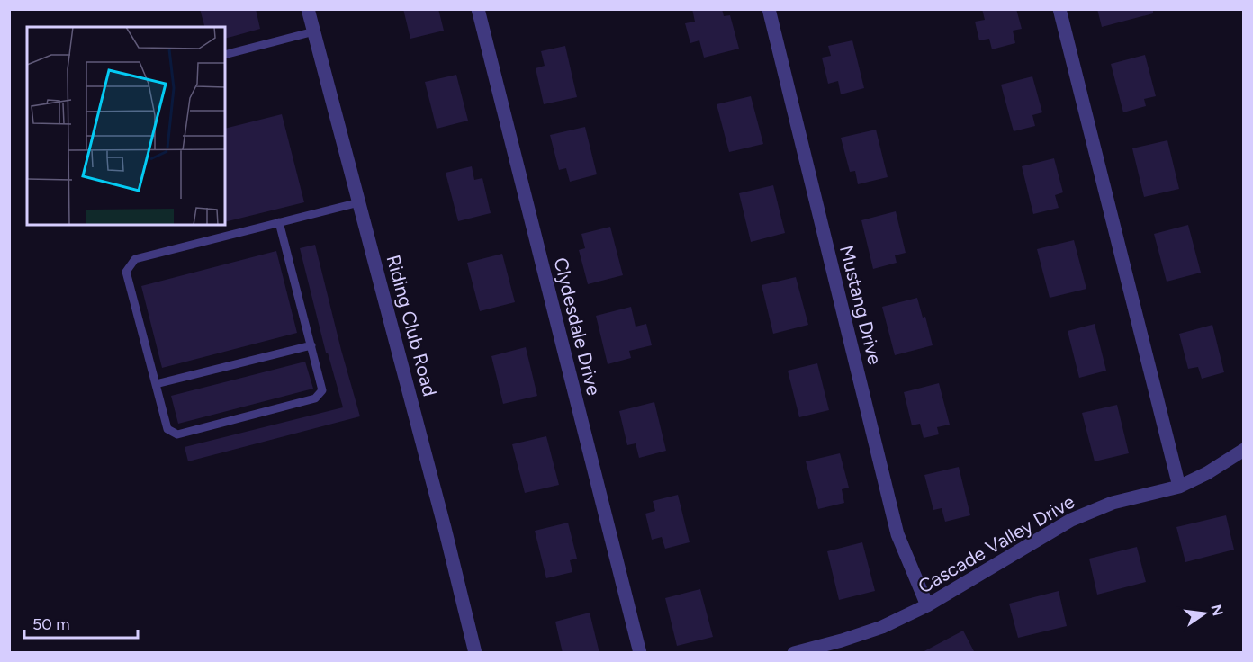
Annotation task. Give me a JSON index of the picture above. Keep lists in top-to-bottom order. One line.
{"streets":{"street":["Mustang Drive","Riding Club Road","Clydesdale Drive","Cascade Valley Drive"]},"crossings":[["Mustang Drive","Cascade Valley Drive"]],"scale_bar":"50 m","north":"right"}
